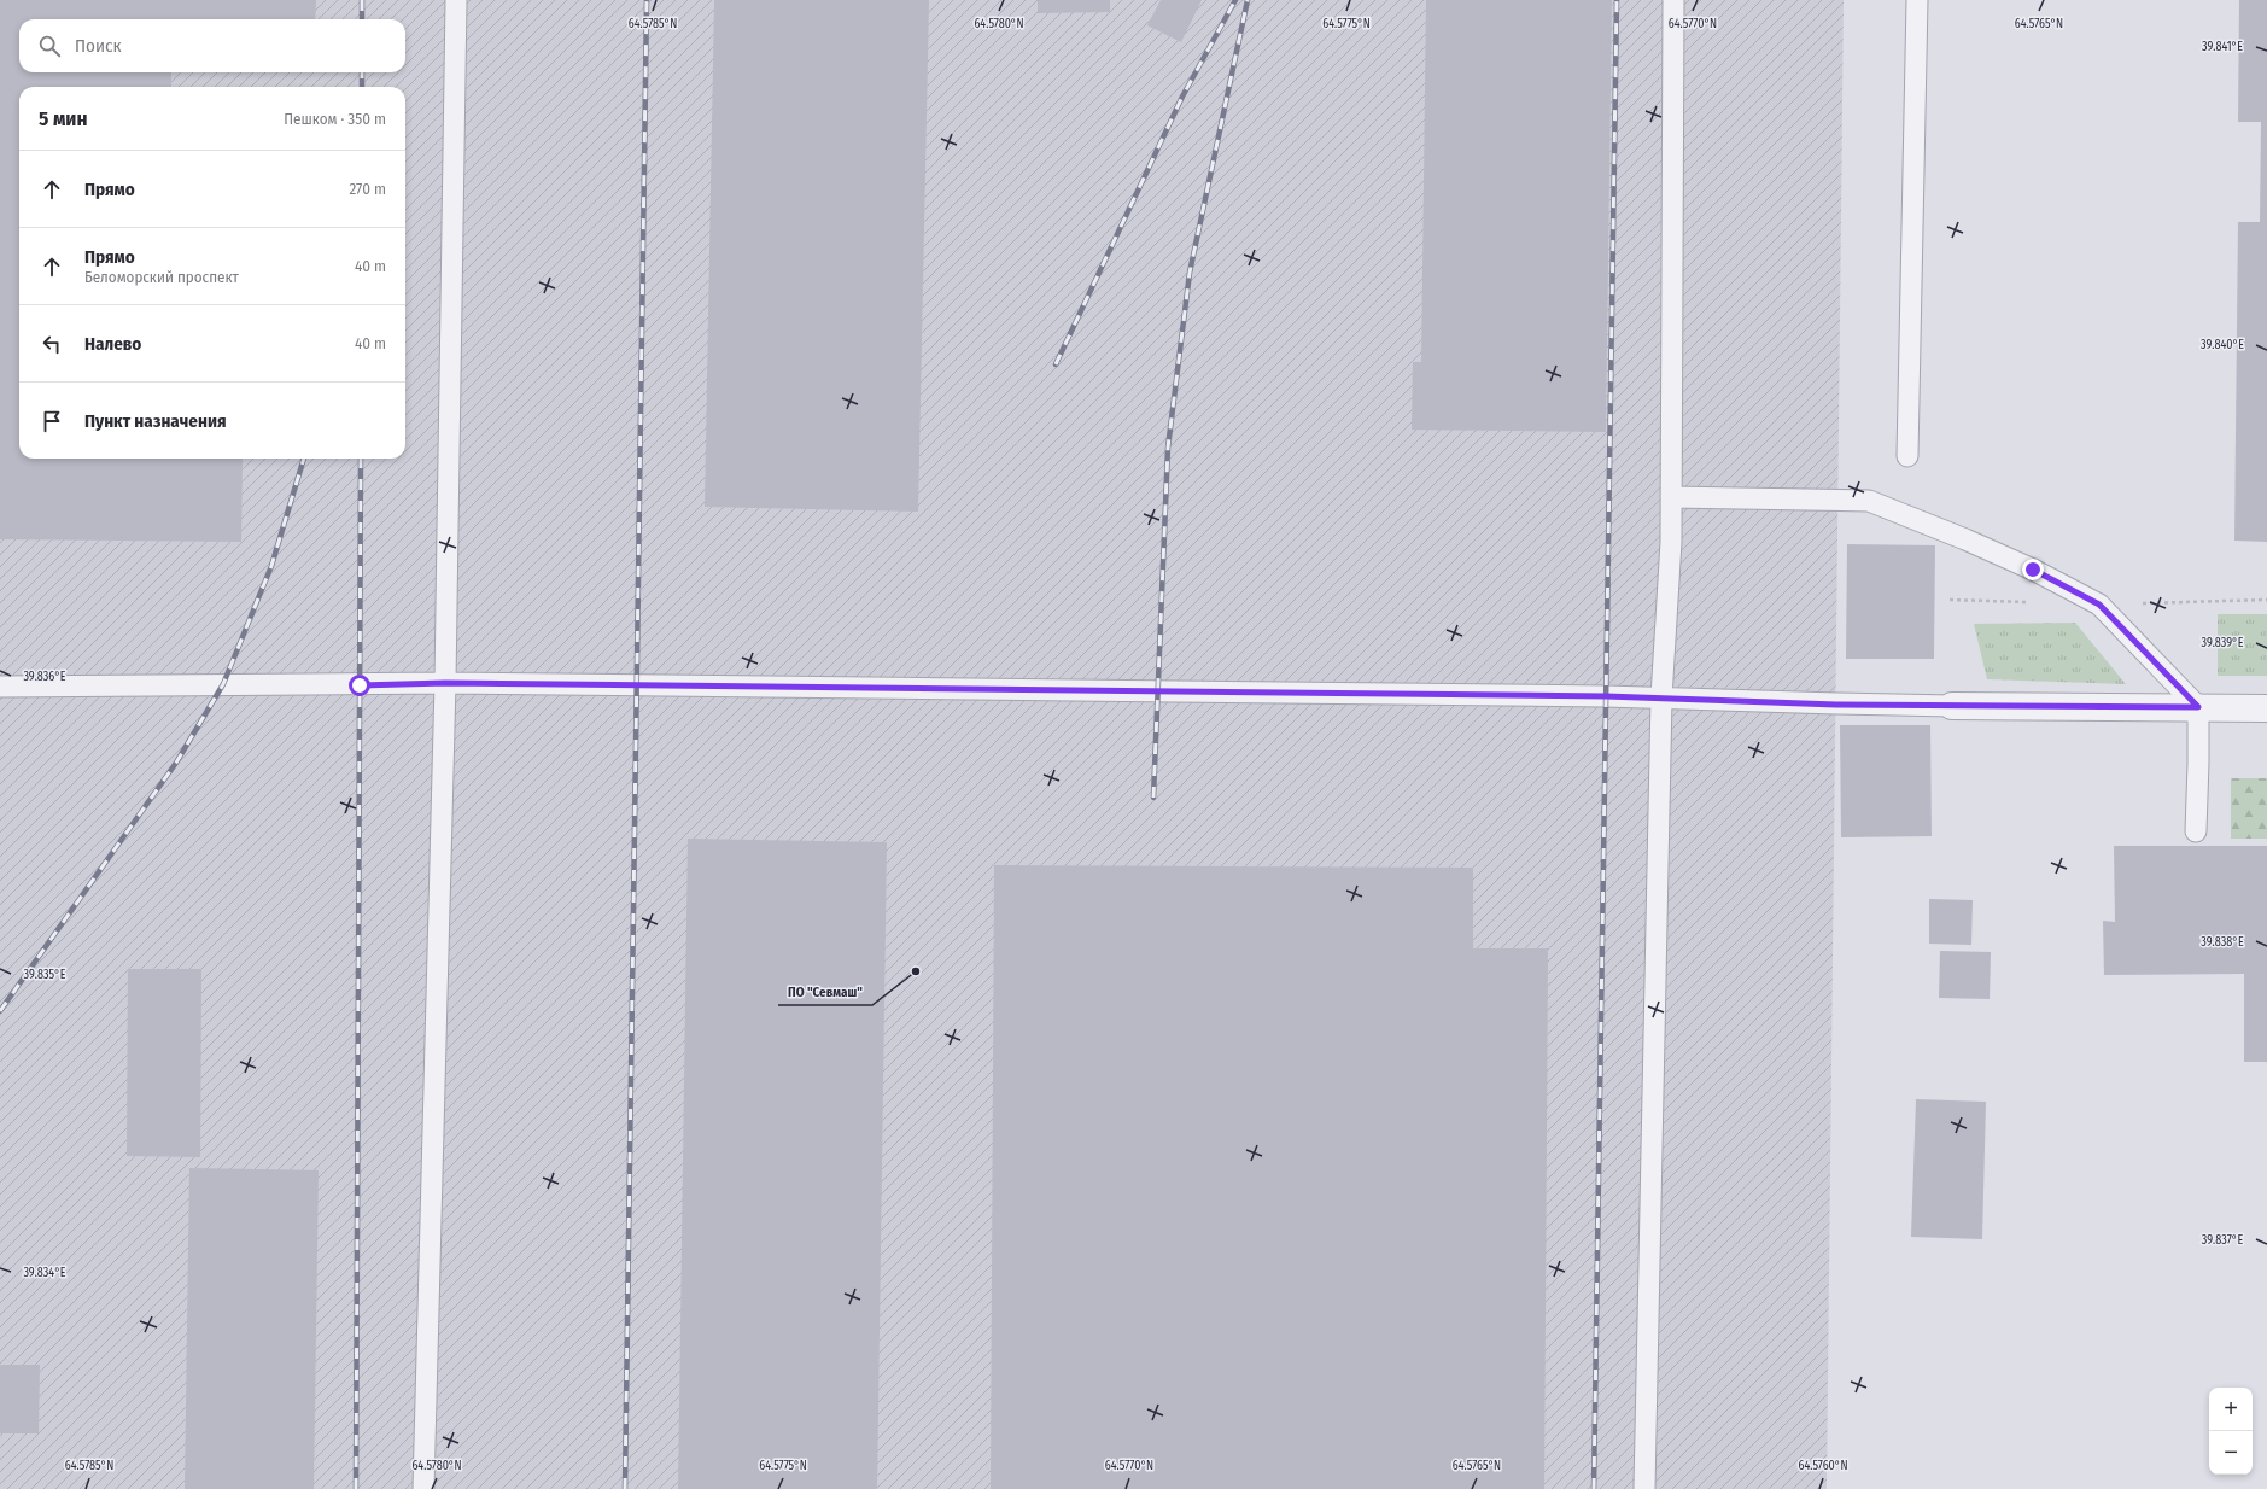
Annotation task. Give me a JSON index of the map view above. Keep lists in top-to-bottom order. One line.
{"places":["ПО \"Севмаш\""],"page":{"search":"Поиск","heading":["5 мин","Пешком · 350 m"],"list":[["Прямо","270 m"],["Прямо","Беломорский проспект","40 m"],["Налево","40 m"],"Пункт назначения"],"map_buttons":["+","−"]},"coordinates":["64.5785°N","64.5780°N","64.5775°N","64.5770°N","64.5765°N","39.841°E","39.840°E","39.839°E","39.836°E","39.838°E","39.835°E","39.837°E","39.834°E","64.5760°N"]}
